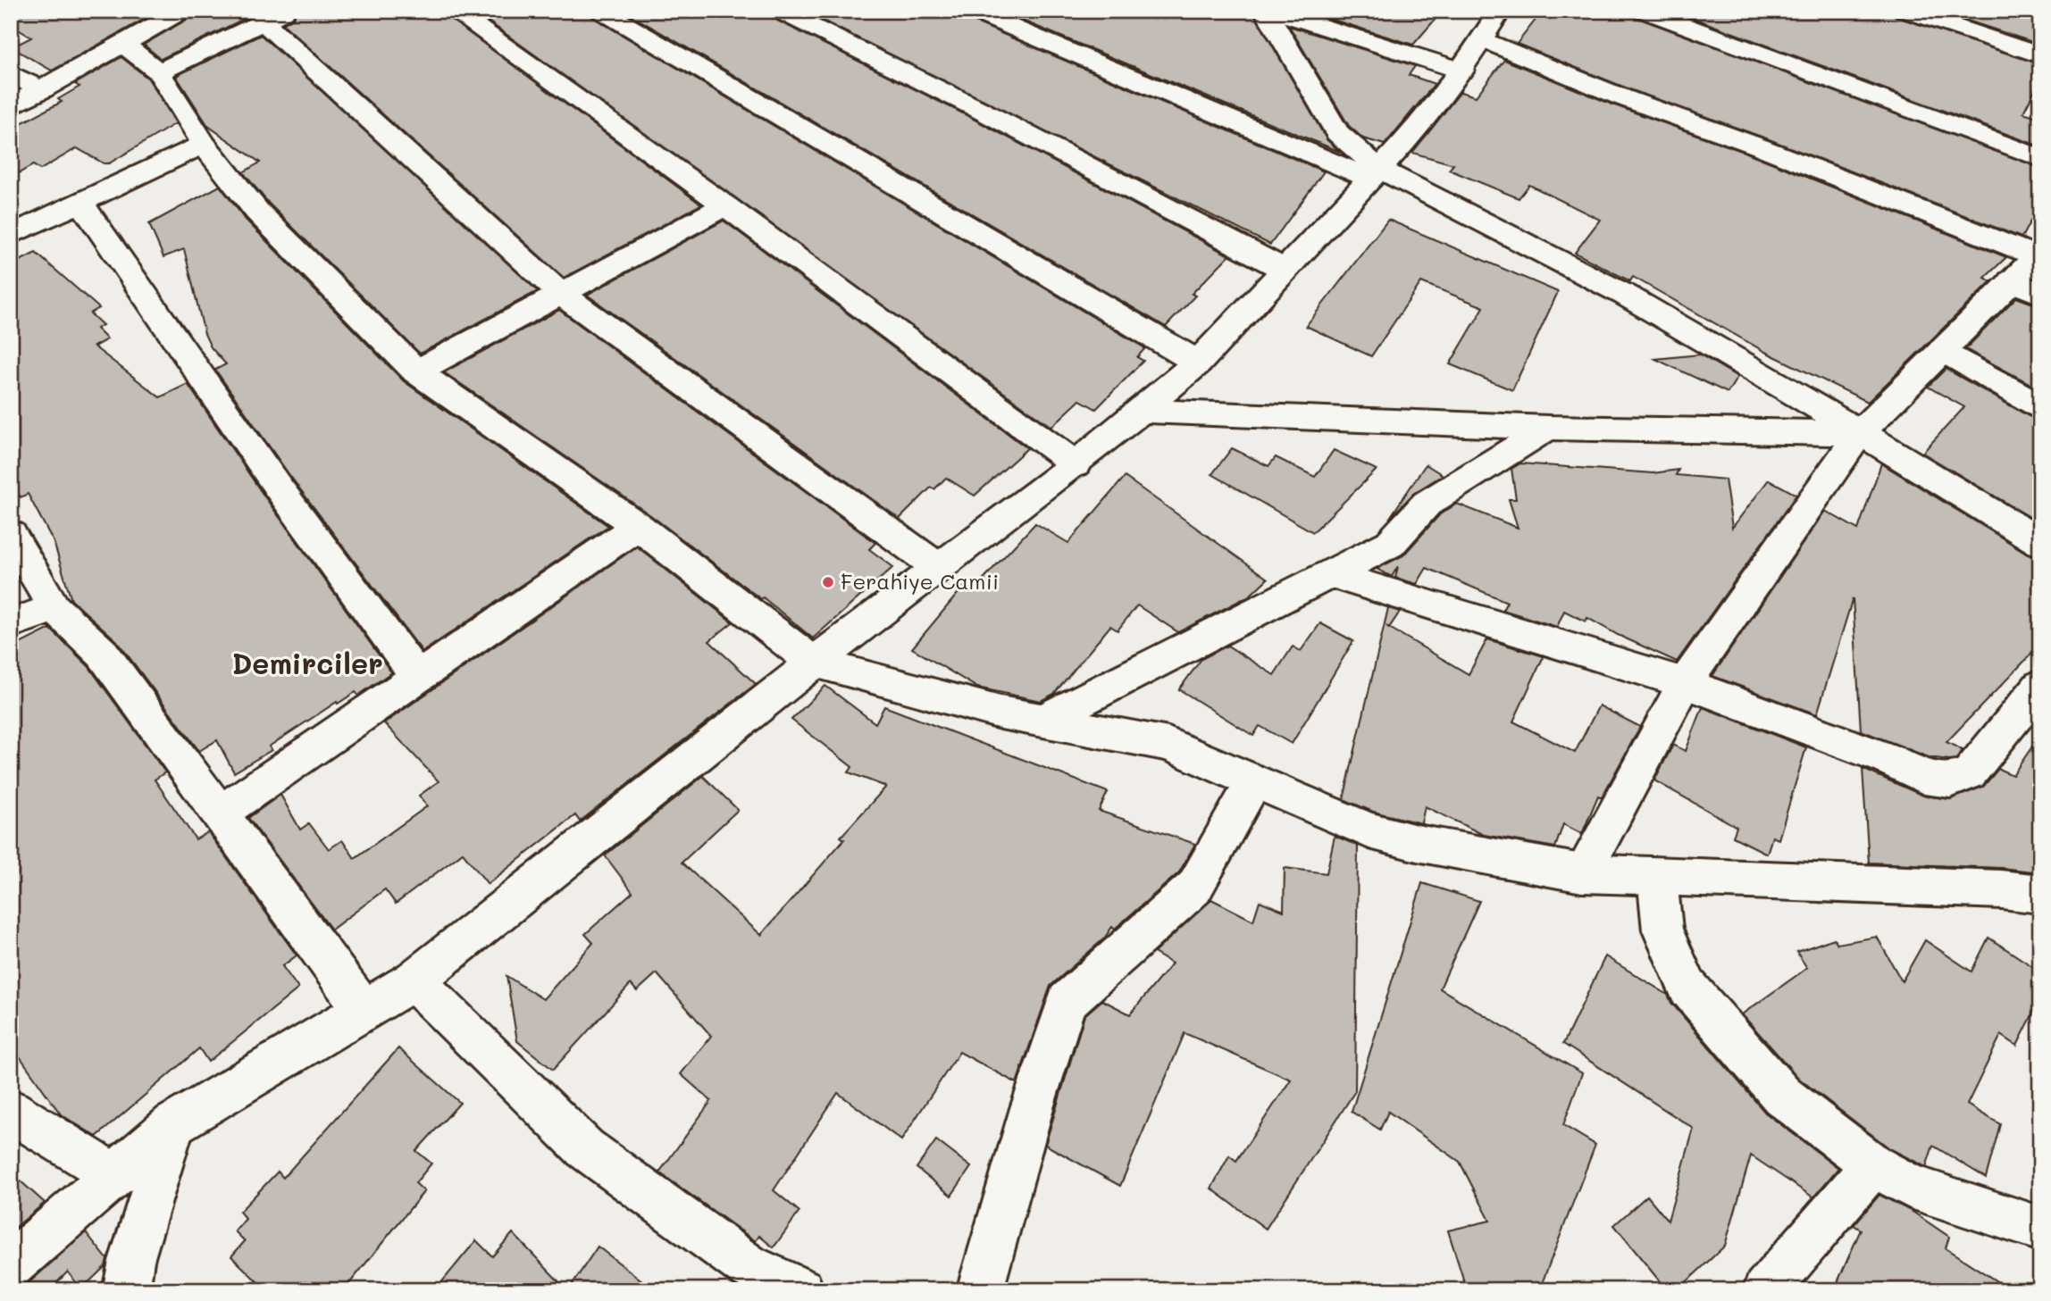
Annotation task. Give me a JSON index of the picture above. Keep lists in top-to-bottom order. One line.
{"districts":["Demirciler"],"places":["Ferahiye Camii"]}
